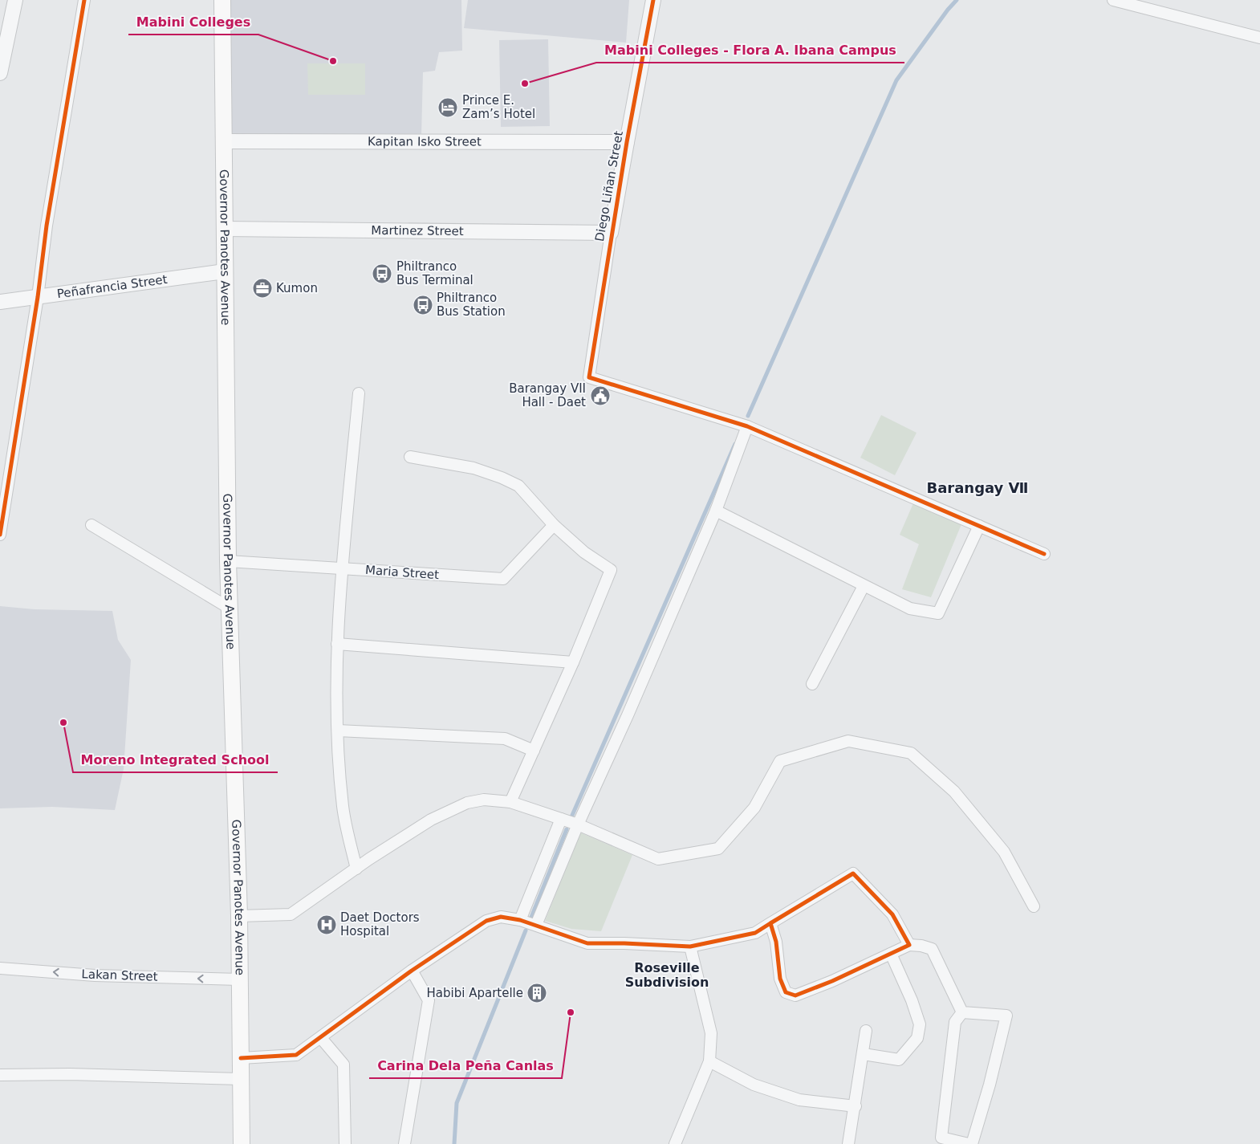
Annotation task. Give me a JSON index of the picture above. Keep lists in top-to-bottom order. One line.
{"streets":{"main road":["Governor Panotes Avenue"],"street":["Kapitan Isko Street","Diego Liñan Street","Martinez Street","Peñafrancia Street","Maria Street","Lakan Street"]},"crossings":[["Kapitan Isko Street","Diego Liñan Street"],["Kapitan Isko Street","Governor Panotes Avenue"],["Diego Liñan Street","Martinez Street"],["Martinez Street","Governor Panotes Avenue"],["Governor Panotes Avenue","Peñafrancia Street"],["Governor Panotes Avenue","Maria Street"],["Governor Panotes Avenue","Lakan Street"]],"districts":["Barangay Ⅶ","Roseville Subdivision"],"places":{"other":["Mabini Colleges","Mabini Colleges - Flora A. Ibana Campus","Moreno Integrated School","Carina Dela Peña Canlas"],"hotel":["Prince E. Zam’s Hotel"],"bus stop":["Philtranco Bus Terminal","Philtranco Bus Station"],"office":["Kumon"],"public building":["Barangay VII Hall - Daet"],"hospital":["Daet Doctors Hospital"],"building":["Habibi Apartelle"]}}
